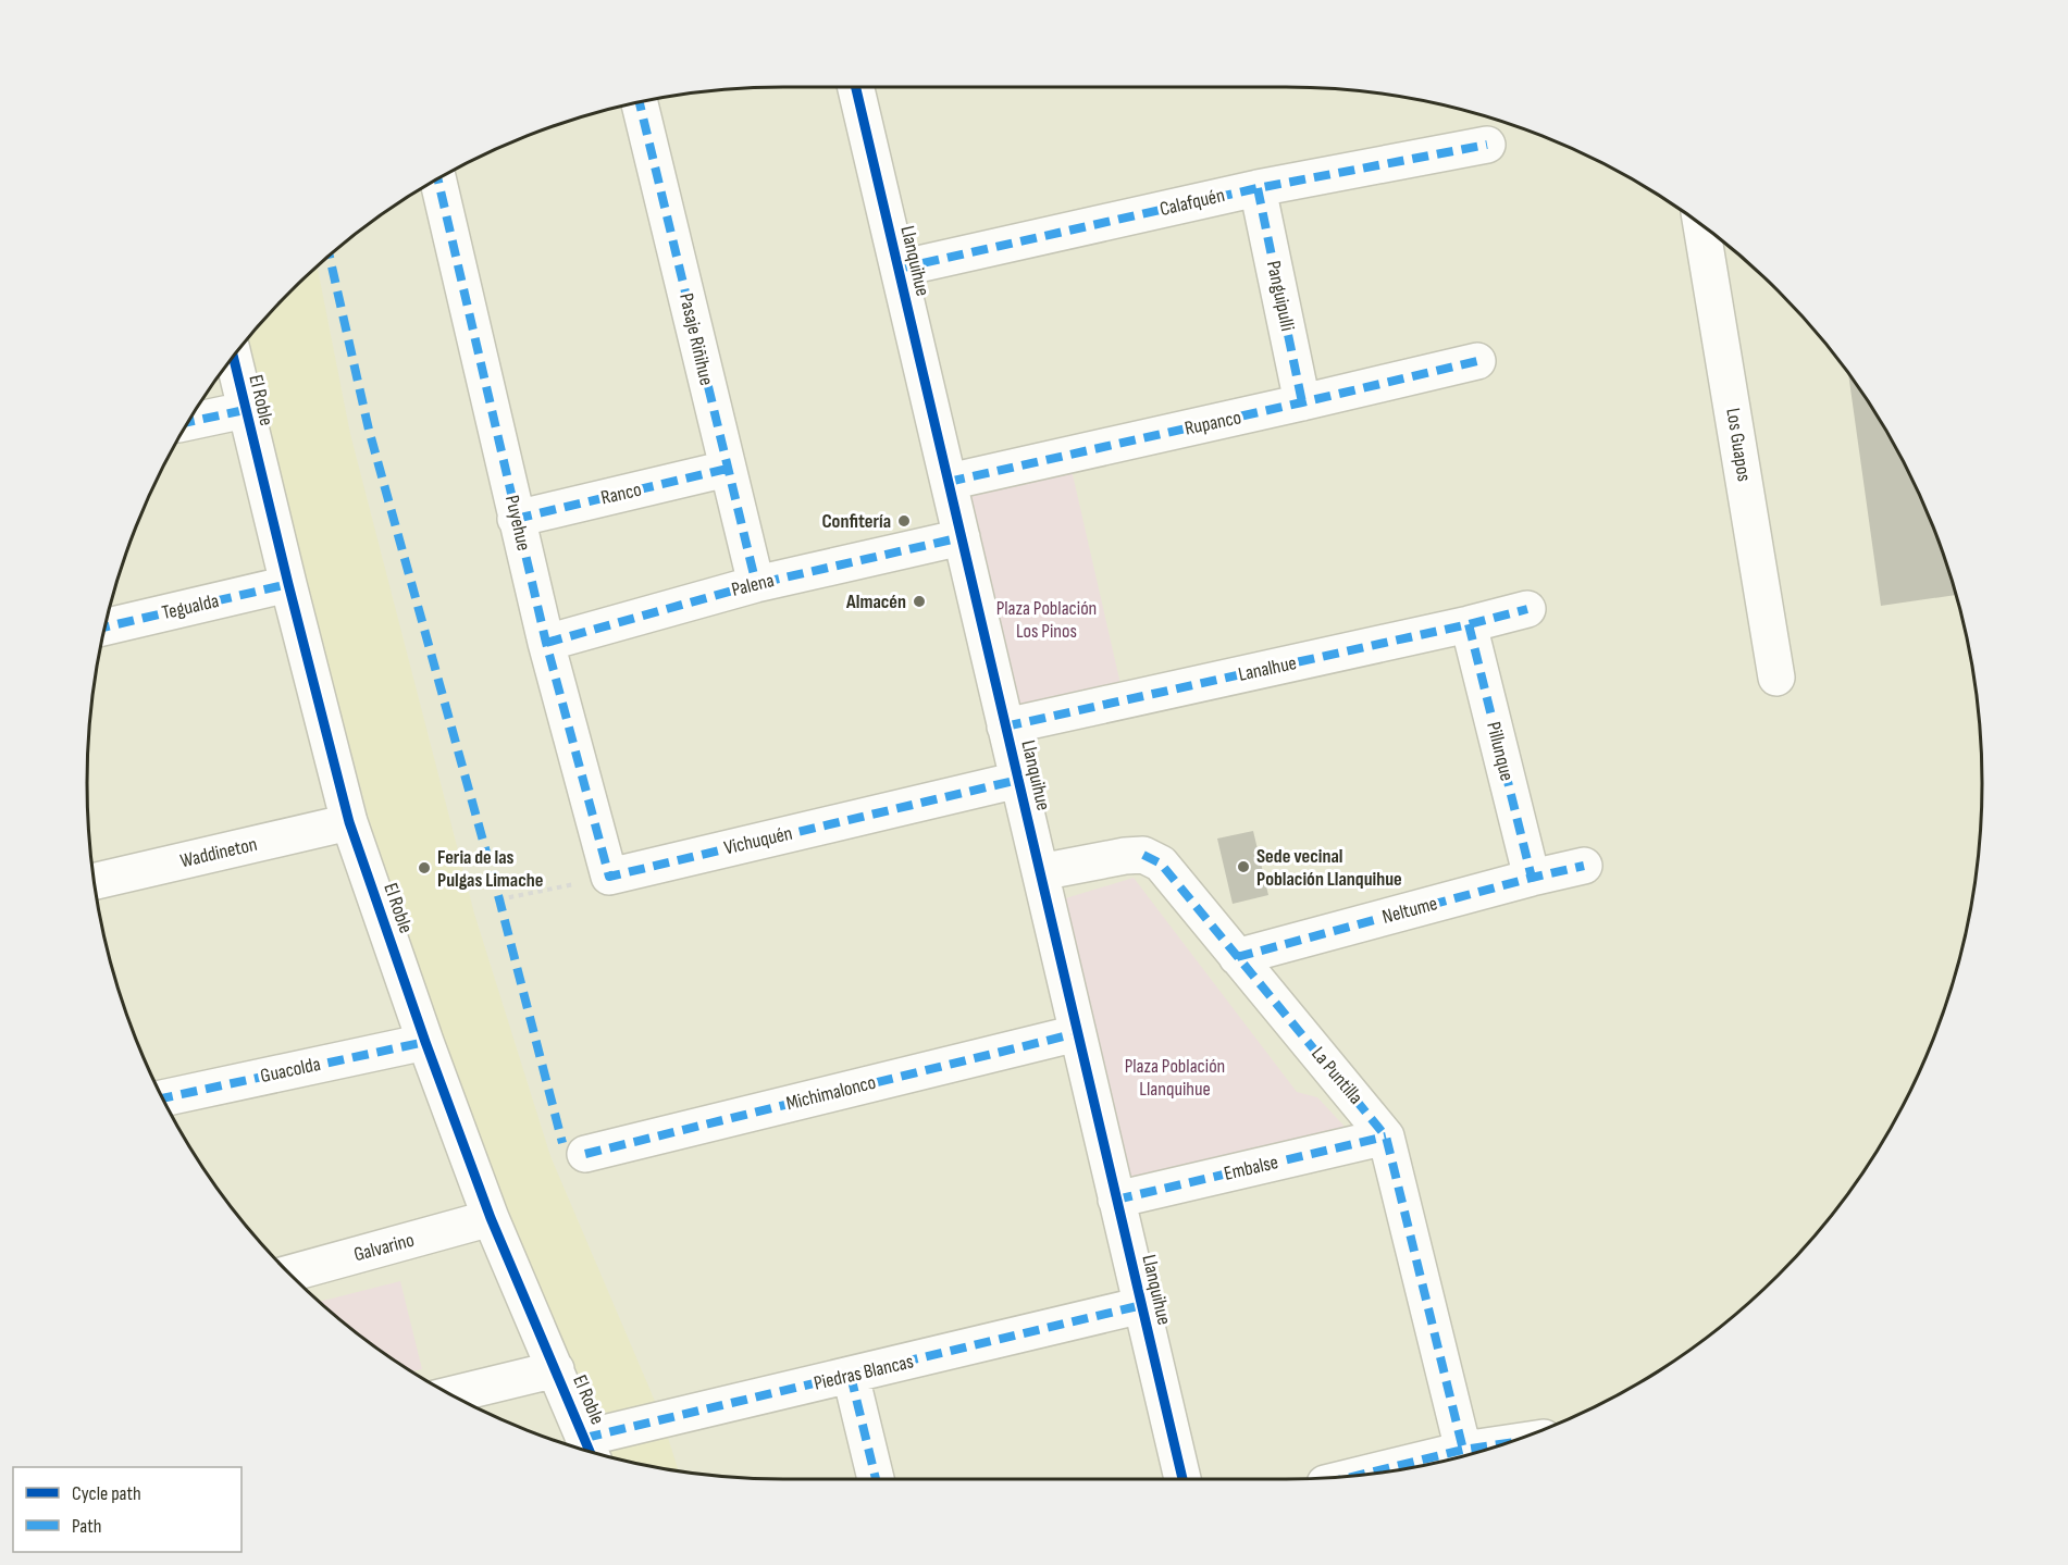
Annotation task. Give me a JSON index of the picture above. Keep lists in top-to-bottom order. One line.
{"streets":{"street":["Calafquén","Llanquihue","Panguipulli","Pasaje Riñihue","El Roble","Rupanco","Los Guapos","Ranco","Puyehue","Palena","Tegualda","Lanalhue","Pillunque","Vichuquén","Waddineton","Neltume","Guacolda","La Puntilla","Michimalonco","Embalse","Galvarino","Piedras Blancas"]},"crossings":[["Calafquén","Llanquihue"],["Calafquén","Panguipulli"],["Llanquihue","Rupanco"],["Llanquihue","Palena"],["Llanquihue","Lanalhue"],["Llanquihue","Vichuquén"],["Llanquihue","La Puntilla"],["Llanquihue","Michimalonco"],["Llanquihue","Embalse"],["Llanquihue","Piedras Blancas"],["Panguipulli","Rupanco"],["Pasaje Riñihue","Ranco"],["Pasaje Riñihue","Palena"],["El Roble","Tegualda"],["El Roble","Waddineton"],["El Roble","Guacolda"],["El Roble","Galvarino"],["El Roble","Piedras Blancas"],["Ranco","Puyehue"],["Puyehue","Palena"],["Puyehue","Vichuquén"],["Lanalhue","Pillunque"],["Pillunque","Neltume"],["Neltume","La Puntilla"],["La Puntilla","Embalse"]],"parks":["Plaza Población Los Pinos","Plaza Población Llanquihue"],"places":["Confitería","Almacén","Sede vecinal Población Llanquihue","Feria de las Pulgas Limache"],"legend":["Cycle path","Path"]}
